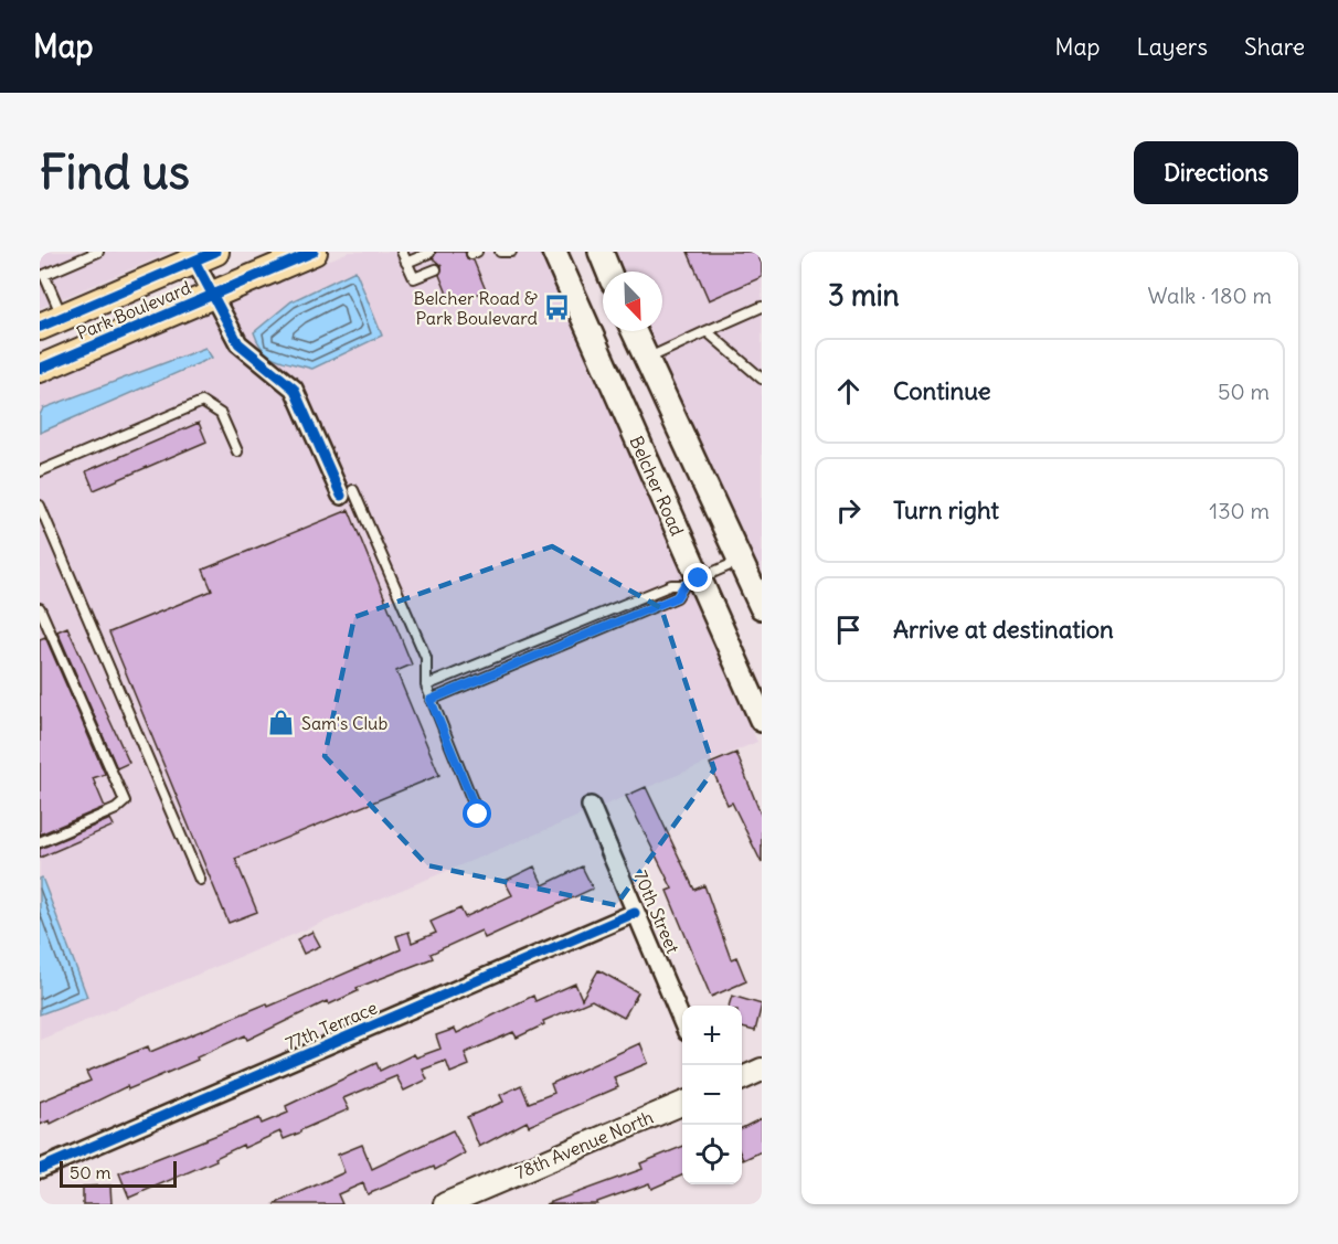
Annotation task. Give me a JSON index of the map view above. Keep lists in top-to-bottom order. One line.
{"streets":{"main road":["Park Boulevard","Belcher Road"],"street":["70th Street","77th Terrace","78th Avenue North"]},"crossings":[["70th Street","77th Terrace"]],"places":{"bus stop":["Belcher Road & Park Boulevard"],"shop":["Sam's Club"]},"scale_bar":"50 m","north":"bottom right","page":{"header":"Map","nav":["Map","Layers","Share"],"buttons":"Directions","title":"Find us","heading":["3 min","Walk · 180 m"],"list":[["Continue","50 m"],["Turn right","130 m"],"Arrive at destination"],"map_buttons":["+","−"],"scale":"50 m"}}
